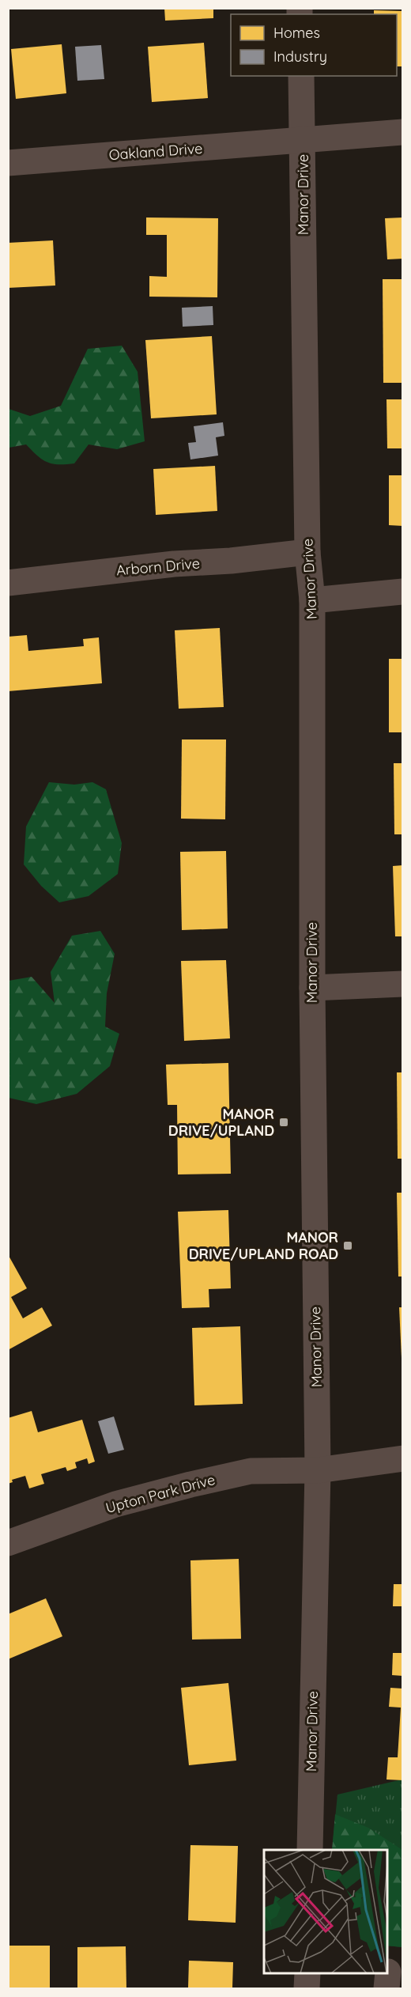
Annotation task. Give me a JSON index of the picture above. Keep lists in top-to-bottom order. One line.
{"streets":{"street":["Oakland Drive","Manor Drive","Arborn Drive","Upton Park Drive"]},"crossings":[["Oakland Drive","Manor Drive"],["Manor Drive","Arborn Drive"],["Manor Drive","Upton Park Drive"]],"places":{"transit":["MANOR DRIVE/UPLAND","MANOR DRIVE/UPLAND ROAD"]},"legend":["Homes","Industry"]}
